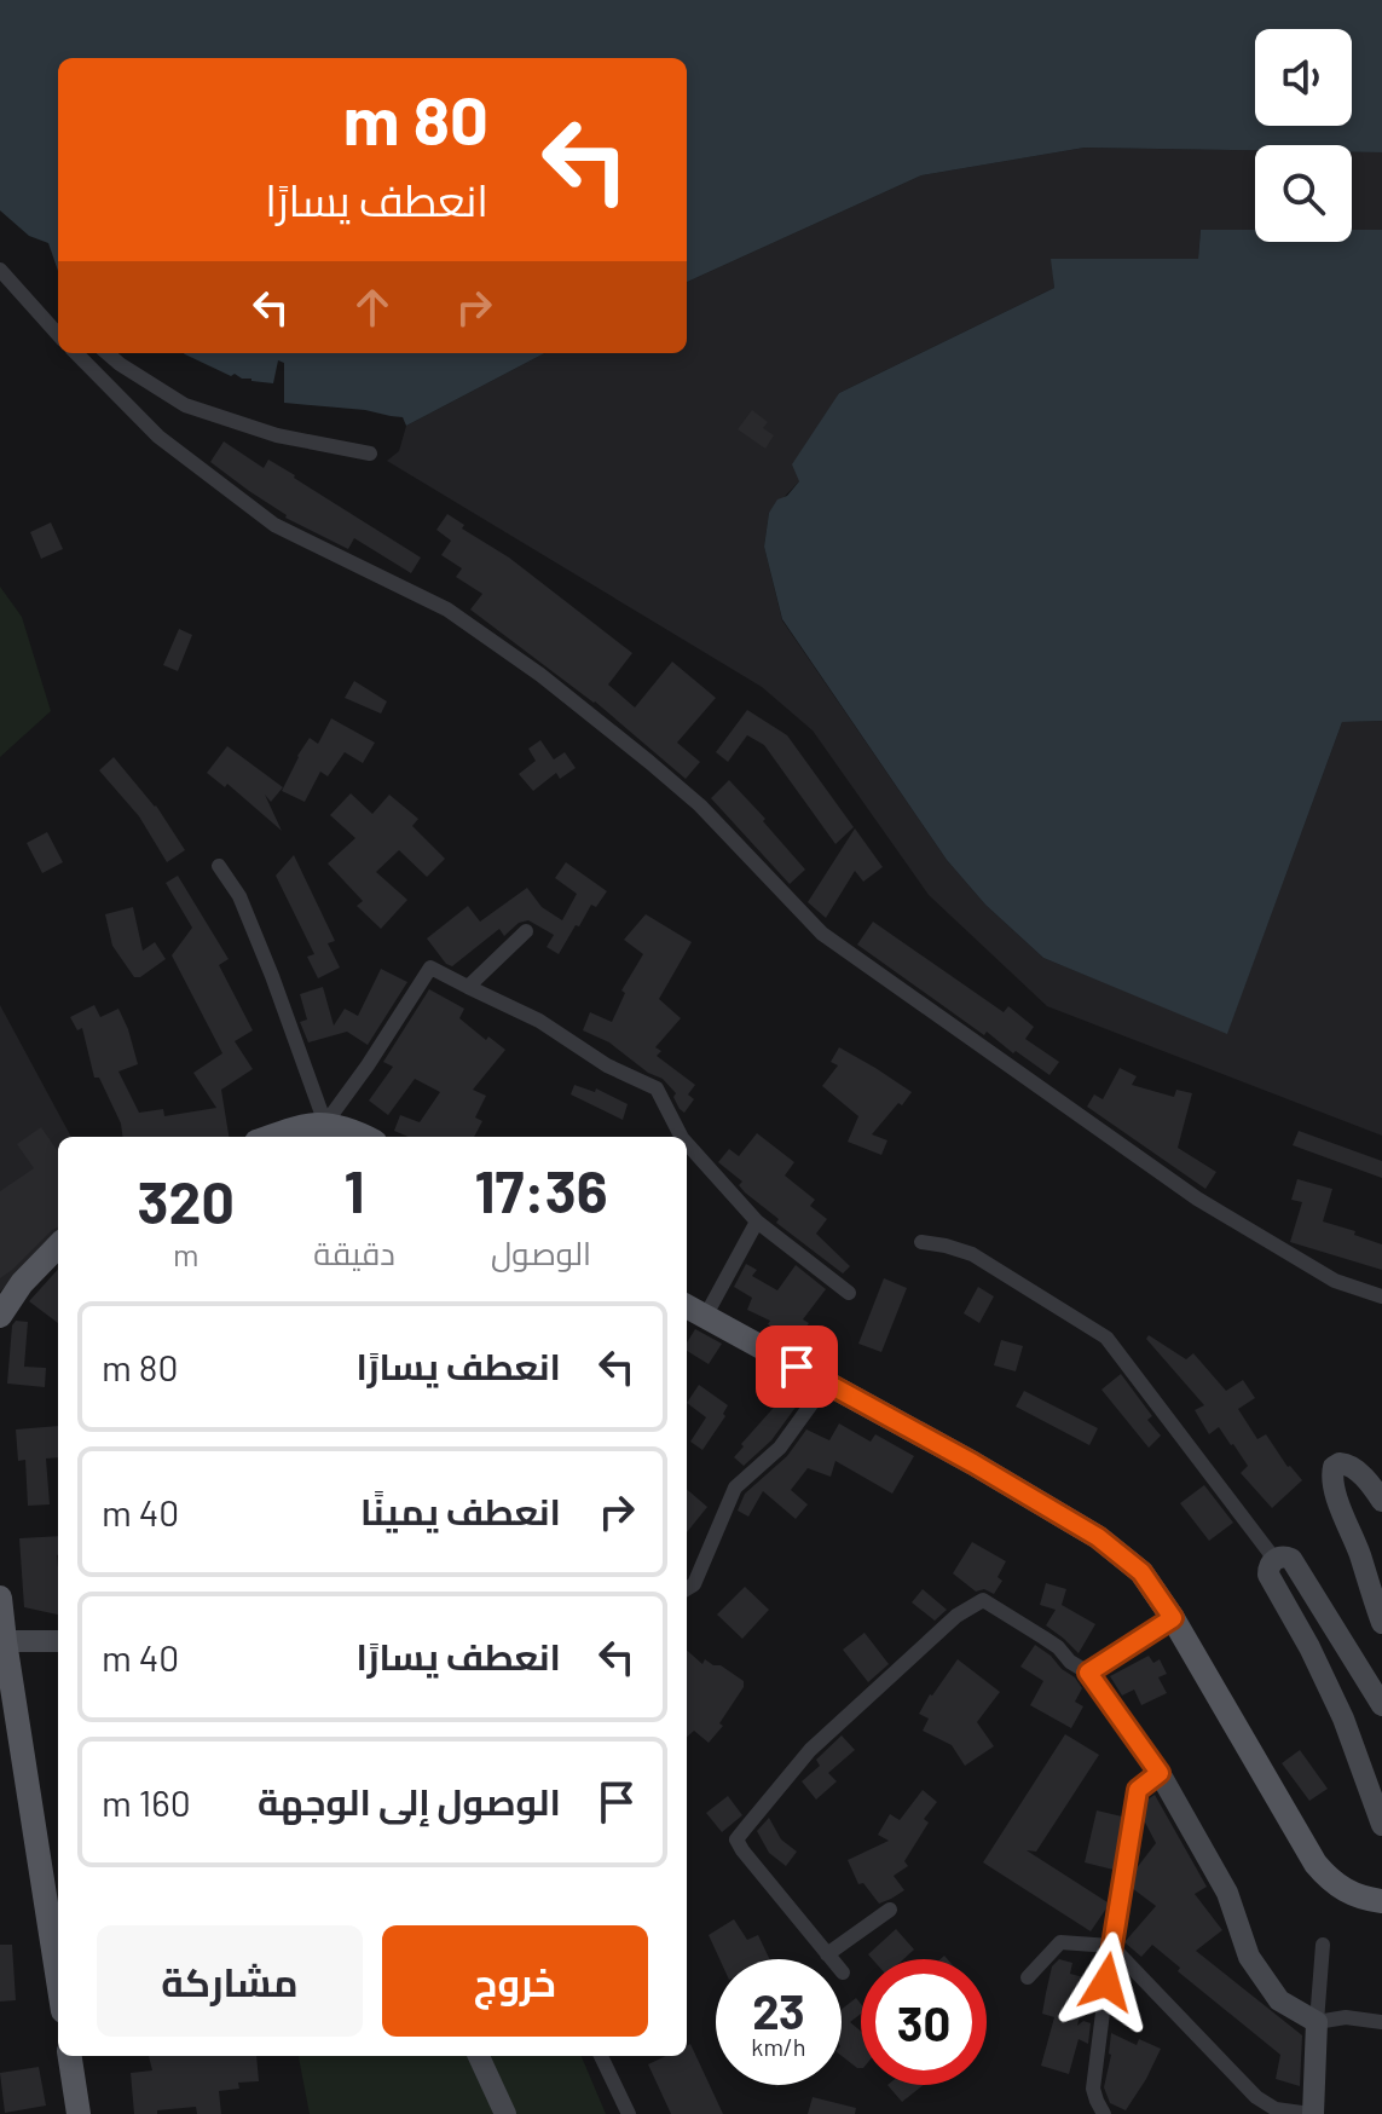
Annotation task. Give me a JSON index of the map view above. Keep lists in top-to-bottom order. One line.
{"page":{"turn":["80 m","انعطف يسارًا"],"eta":["17:36","الوصول","1","دقيقة","320","m"],"list":[{"name":"انعطف يسارًا","value":"80 m"},{"name":"انعطف يمينًا","value":"40 m"},{"name":"انعطف يسارًا","value":"40 m"},{"name":"الوصول إلى الوجهة","value":"160 m"}],"buttons":["خروج","مشاركة"],"speed":"23 km/h","limit":"30"}}
